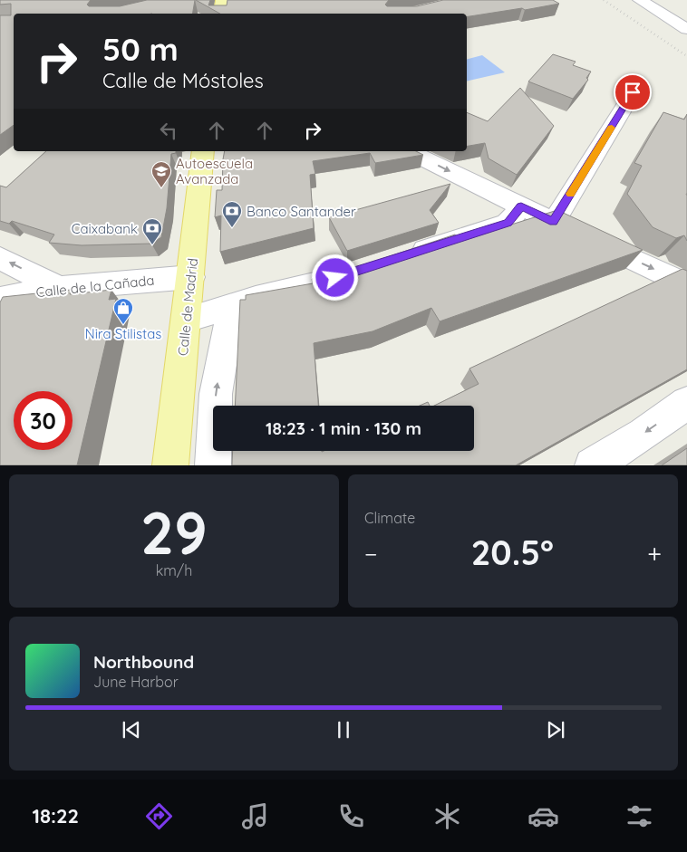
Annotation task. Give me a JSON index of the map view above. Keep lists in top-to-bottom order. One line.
{"streets":{"main road":["Calle de Madrid"],"street":["Calle de la Cañada"]},"crossings":[["Calle de la Cañada","Calle de Madrid"]],"places":{"school or university":["Autoescuela Avanzada"],"bank":["Banco Santander","Caixabank"],"shop":["Nira Stilistas"]},"page":{"turn":["50 m","Calle de Móstoles"],"limit":"30","trip":"18:23 · 1 min · 130 m","tile":[["29","km/h"],"Climate"],"heat":["−","20.5°","+"],"song":["Northbound","June Harbor"],"tabs":"18:22"}}
